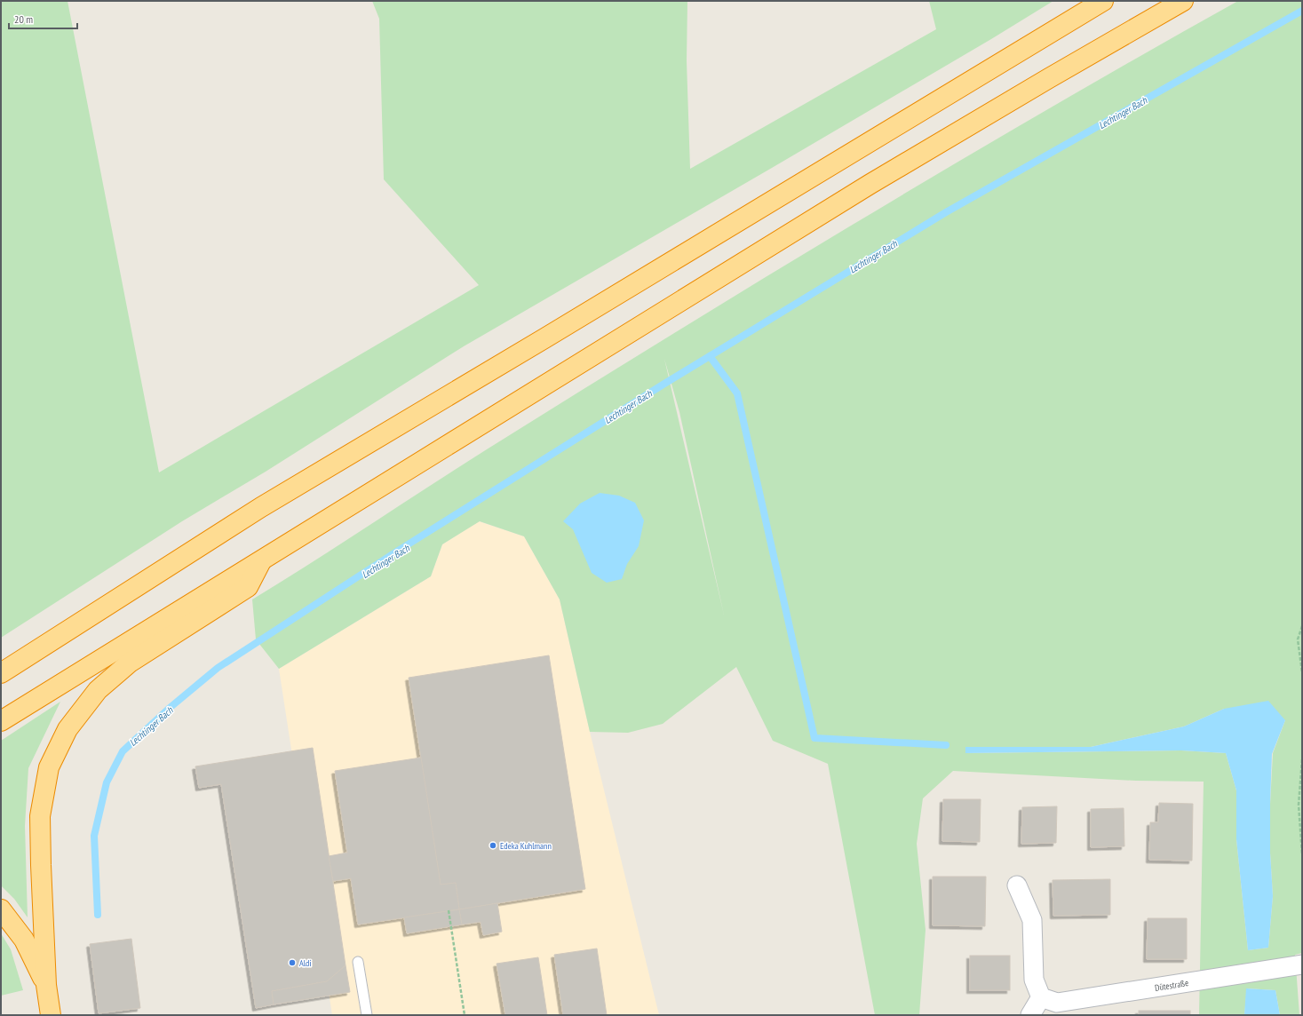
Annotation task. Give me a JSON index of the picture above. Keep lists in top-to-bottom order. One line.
{"streets":{"street":["Dütestraße"]},"water":["Lechtinger Bach"],"places":["Edeka Kuhlmann","Aldi"],"scale_bar":"20 m"}
